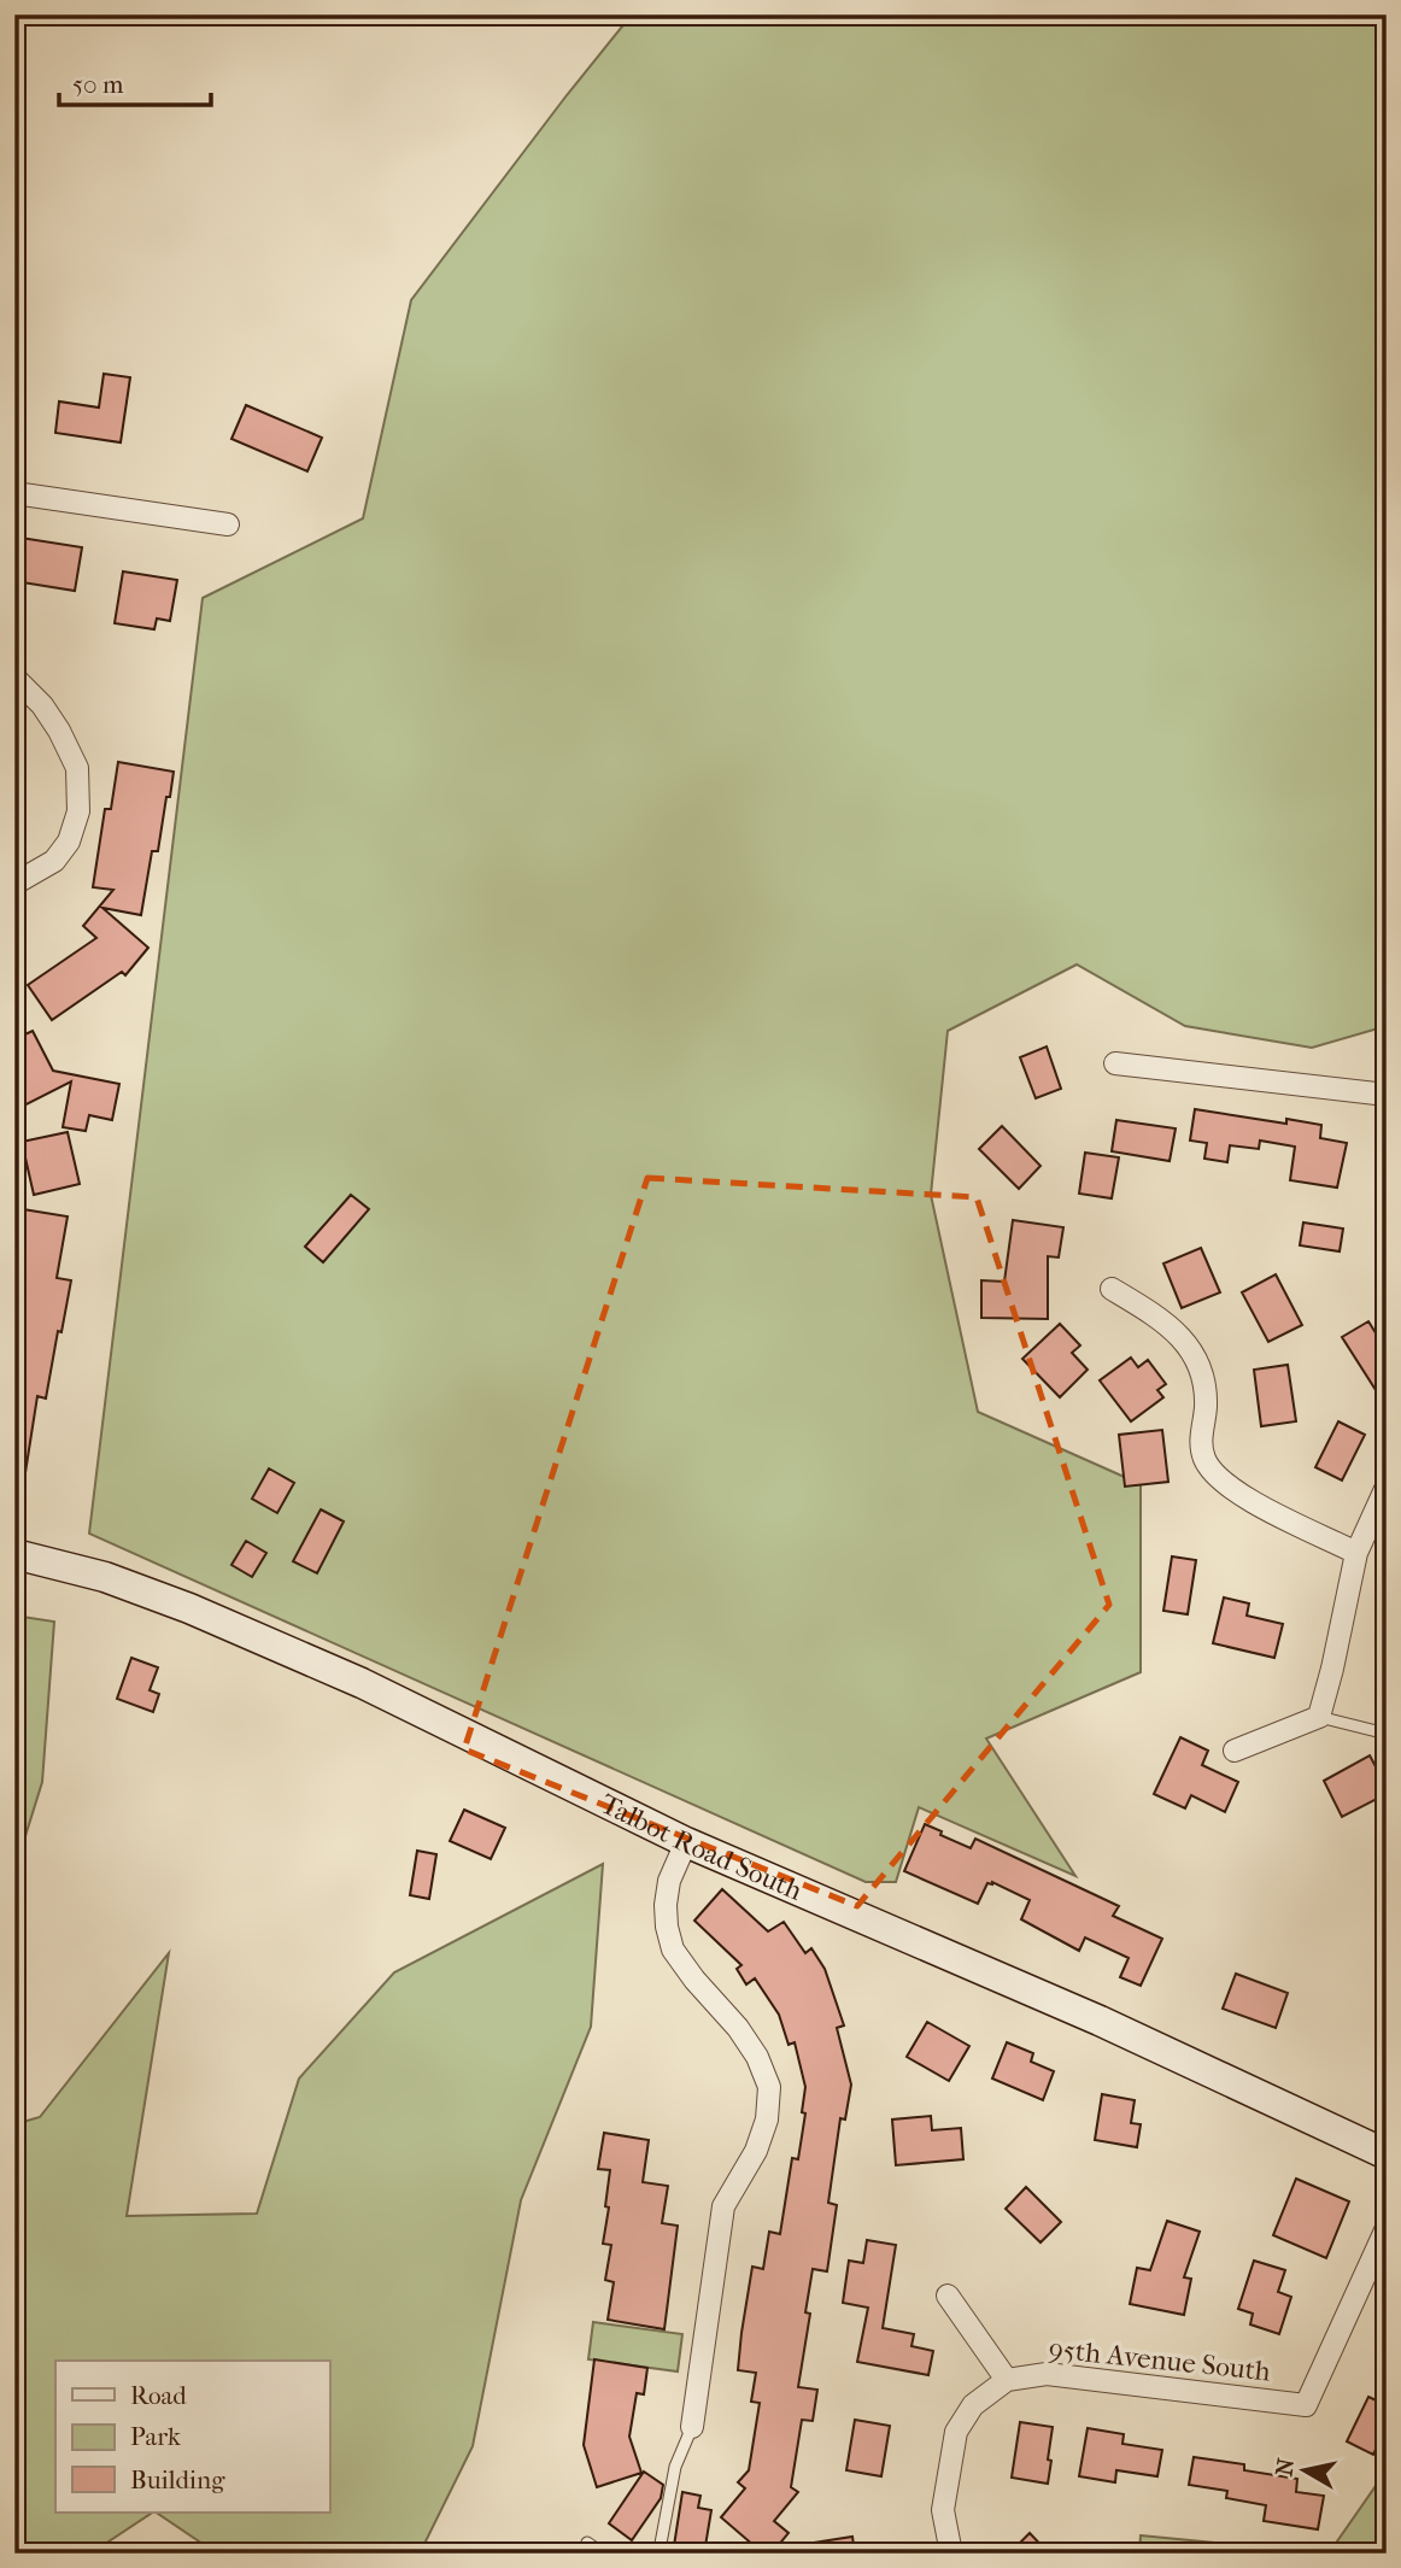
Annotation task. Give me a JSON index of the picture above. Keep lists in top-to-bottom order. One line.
{"streets":{"street":["Talbot Road South","95th Avenue South"]},"legend":["Road","Park","Building"],"scale_bar":"50 m","north":"left"}
